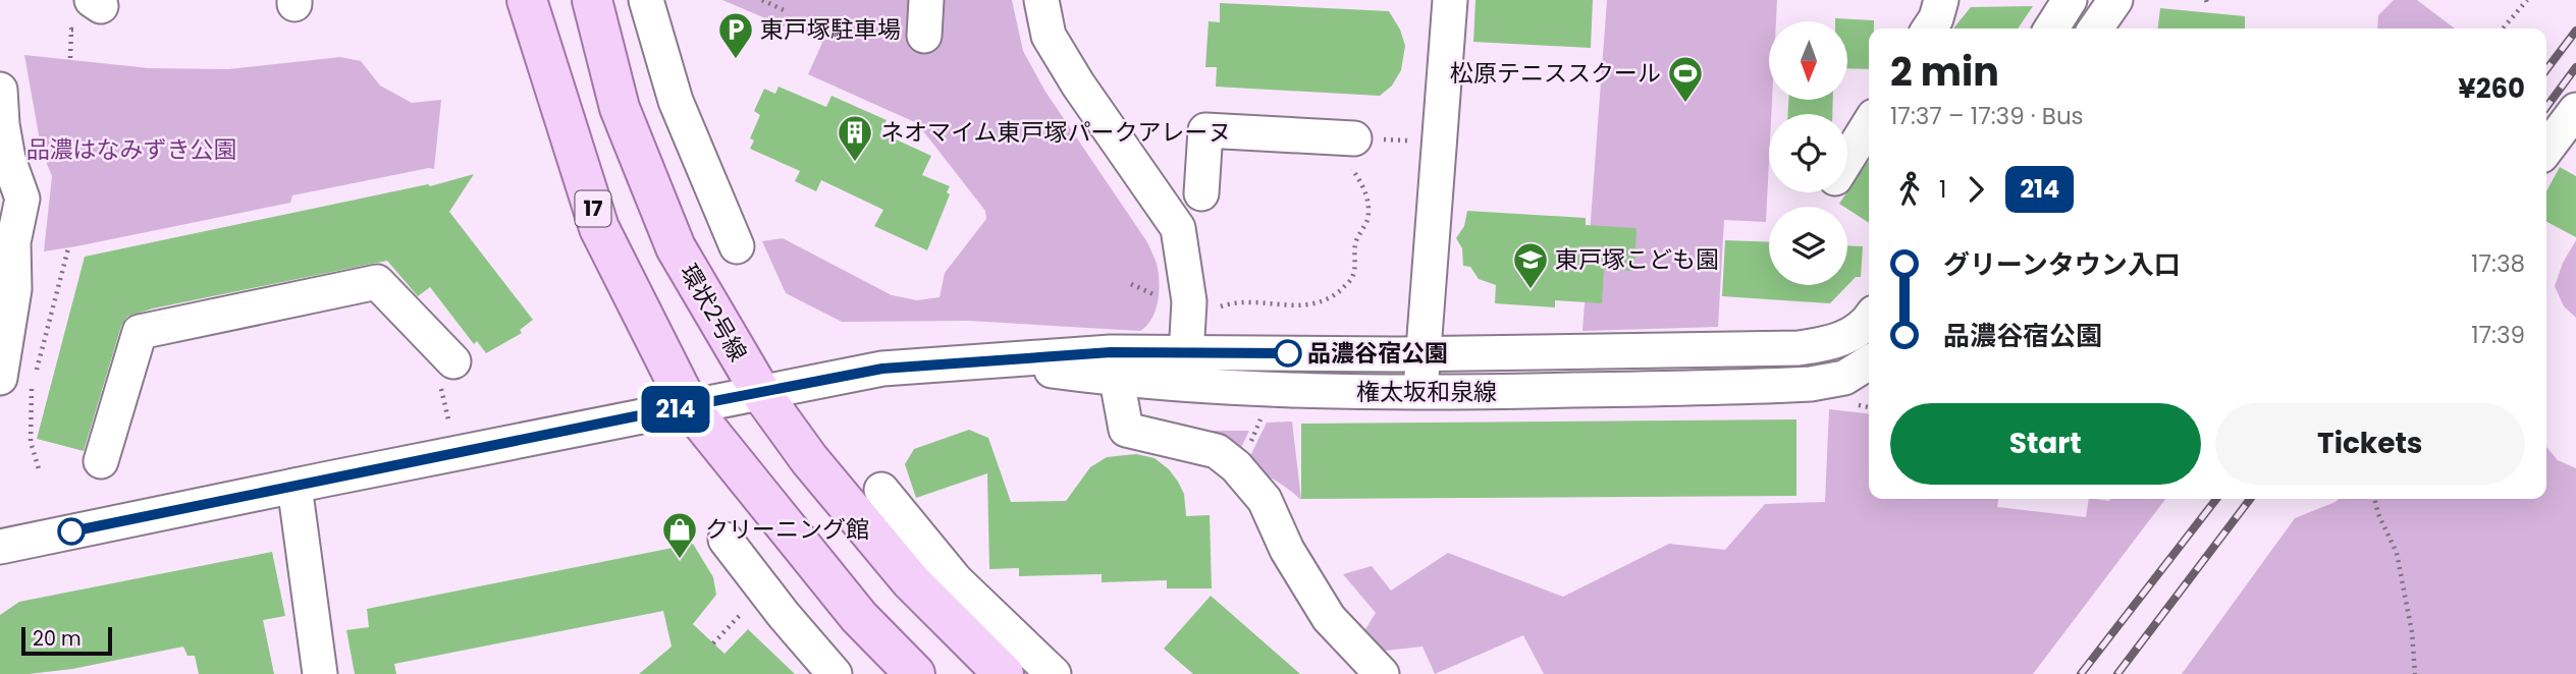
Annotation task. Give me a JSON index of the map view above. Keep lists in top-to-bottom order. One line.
{"streets":{"main road":["17","環状2号線"],"street":["権太坂和泉線"]},"crossings":[["17","権太坂和泉線"],["環状2号線","権太坂和泉線"]],"parks":["品濃はなみずき公園"],"places":{"parking":["東戸塚駐車場"],"sports":["松原テニススクール"],"building":["ネオマイム東戸塚パークアレーヌ"],"school or university":["東戸塚こども園"],"other":["品濃谷宿公園"],"shop":["クリーニング館"]},"lines":["bus line 214"],"scale_bar":"20 m","north":"bottom","page":{"on_map":"214","heading":["2 min","17:37 – 17:39 · Bus","¥260"],"legs":["1","214"],"list":[{"name":"グリーンタウン入口","value":"17:38"},{"name":"品濃谷宿公園","value":"17:39"}],"buttons":["Start","Tickets"],"scale":"20 m"}}
